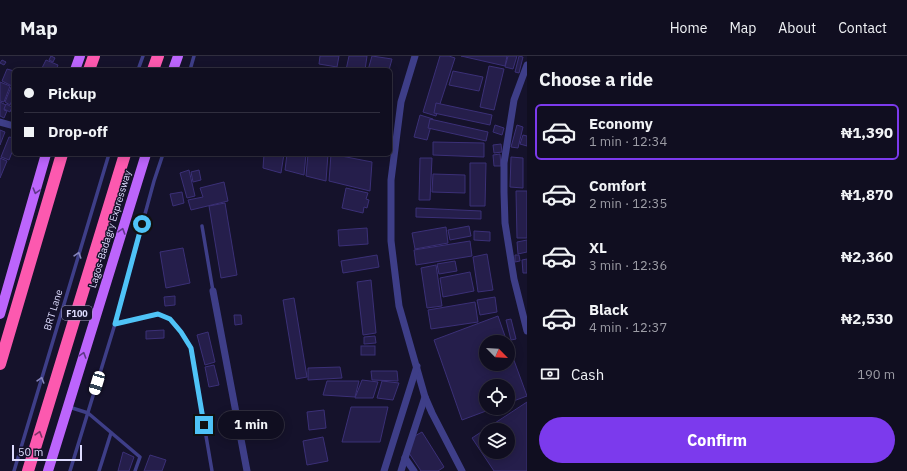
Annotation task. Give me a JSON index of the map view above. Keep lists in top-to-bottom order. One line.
{"streets":{"highway":["Lagos-Badagry Expressway","F100"],"lane":["BRT Lane"]},"one_way":["BRT Lane"],"scale_bar":"50 m","north":"bottom right","page":{"header":"Map","nav":["Home","Map","About","Contact"],"heading":"Choose a ride","banner":["Pickup","Drop-off"],"list":[{"name":"Economy","note":"1 min · 12:34","value":"₦1,390"},{"name":"Comfort","note":"2 min · 12:35","value":"₦1,870"},{"name":"XL","note":"3 min · 12:36","value":"₦2,360"},{"name":"Black","note":"4 min · 12:37","value":"₦2,530"}],"pay":["Cash","190 m"],"buttons":"Confirm","bubble":"1 min","scale":"50 m"}}
